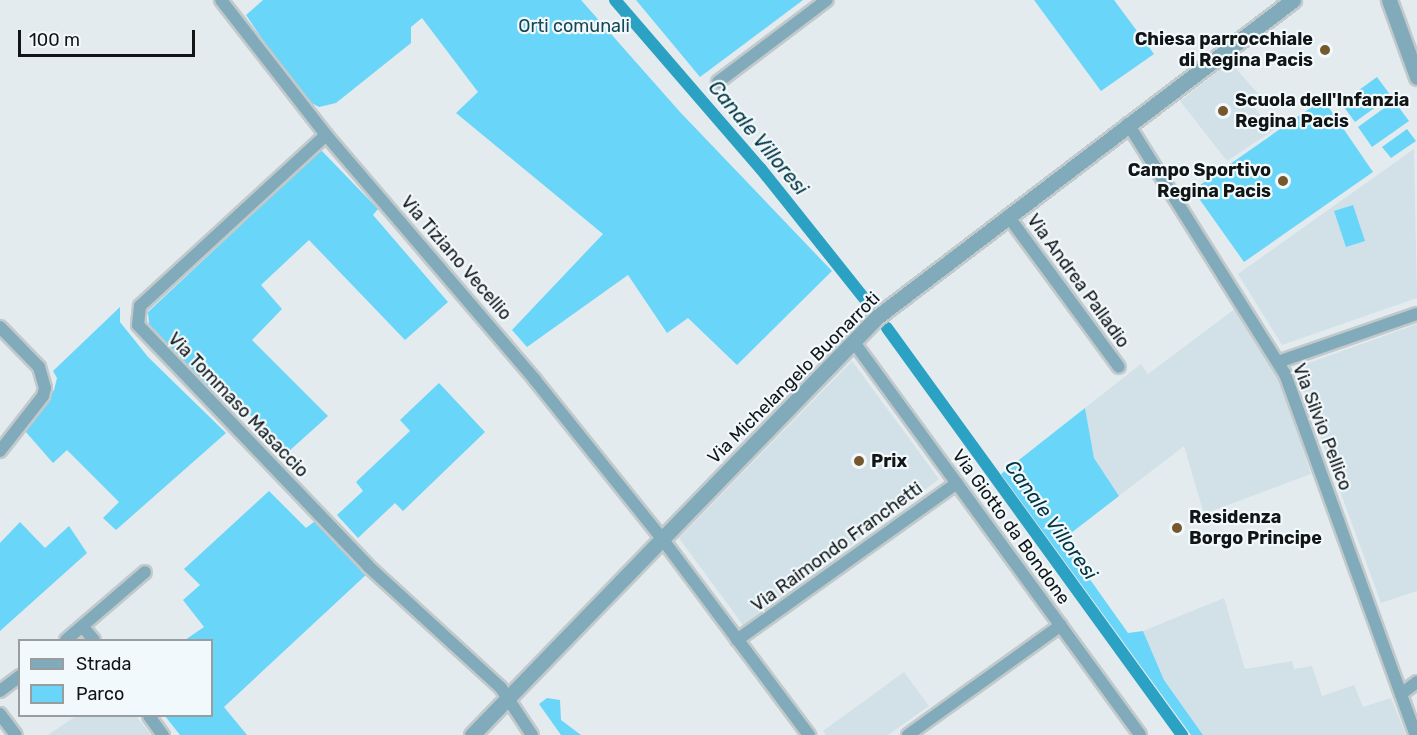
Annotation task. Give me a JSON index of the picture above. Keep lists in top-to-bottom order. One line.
{"streets":{"street":["Via Tiziano Vecellio","Via Andrea Palladio","Via Michelangelo Buonarroti","Via Tommaso Masaccio","Via Silvio Pellico","Via Giotto da Bondone","Via Raimondo Franchetti"]},"crossings":[["Via Tiziano Vecellio","Via Michelangelo Buonarroti"],["Via Tiziano Vecellio","Via Tommaso Masaccio"],["Via Tiziano Vecellio","Via Raimondo Franchetti"],["Via Andrea Palladio","Via Michelangelo Buonarroti"],["Via Michelangelo Buonarroti","Via Tommaso Masaccio"],["Via Michelangelo Buonarroti","Via Silvio Pellico"],["Via Michelangelo Buonarroti","Via Giotto da Bondone"],["Via Giotto da Bondone","Via Raimondo Franchetti"]],"water":["Canale Villoresi"],"parks":["Orti comunali"],"places":["Chiesa parrocchiale di Regina Pacis","Scuola dell'Infanzia Regina Pacis","Campo Sportivo Regina Pacis","Prix","Residenza Borgo Principe"],"legend":["Strada","Parco"],"scale_bar":"100 m"}
